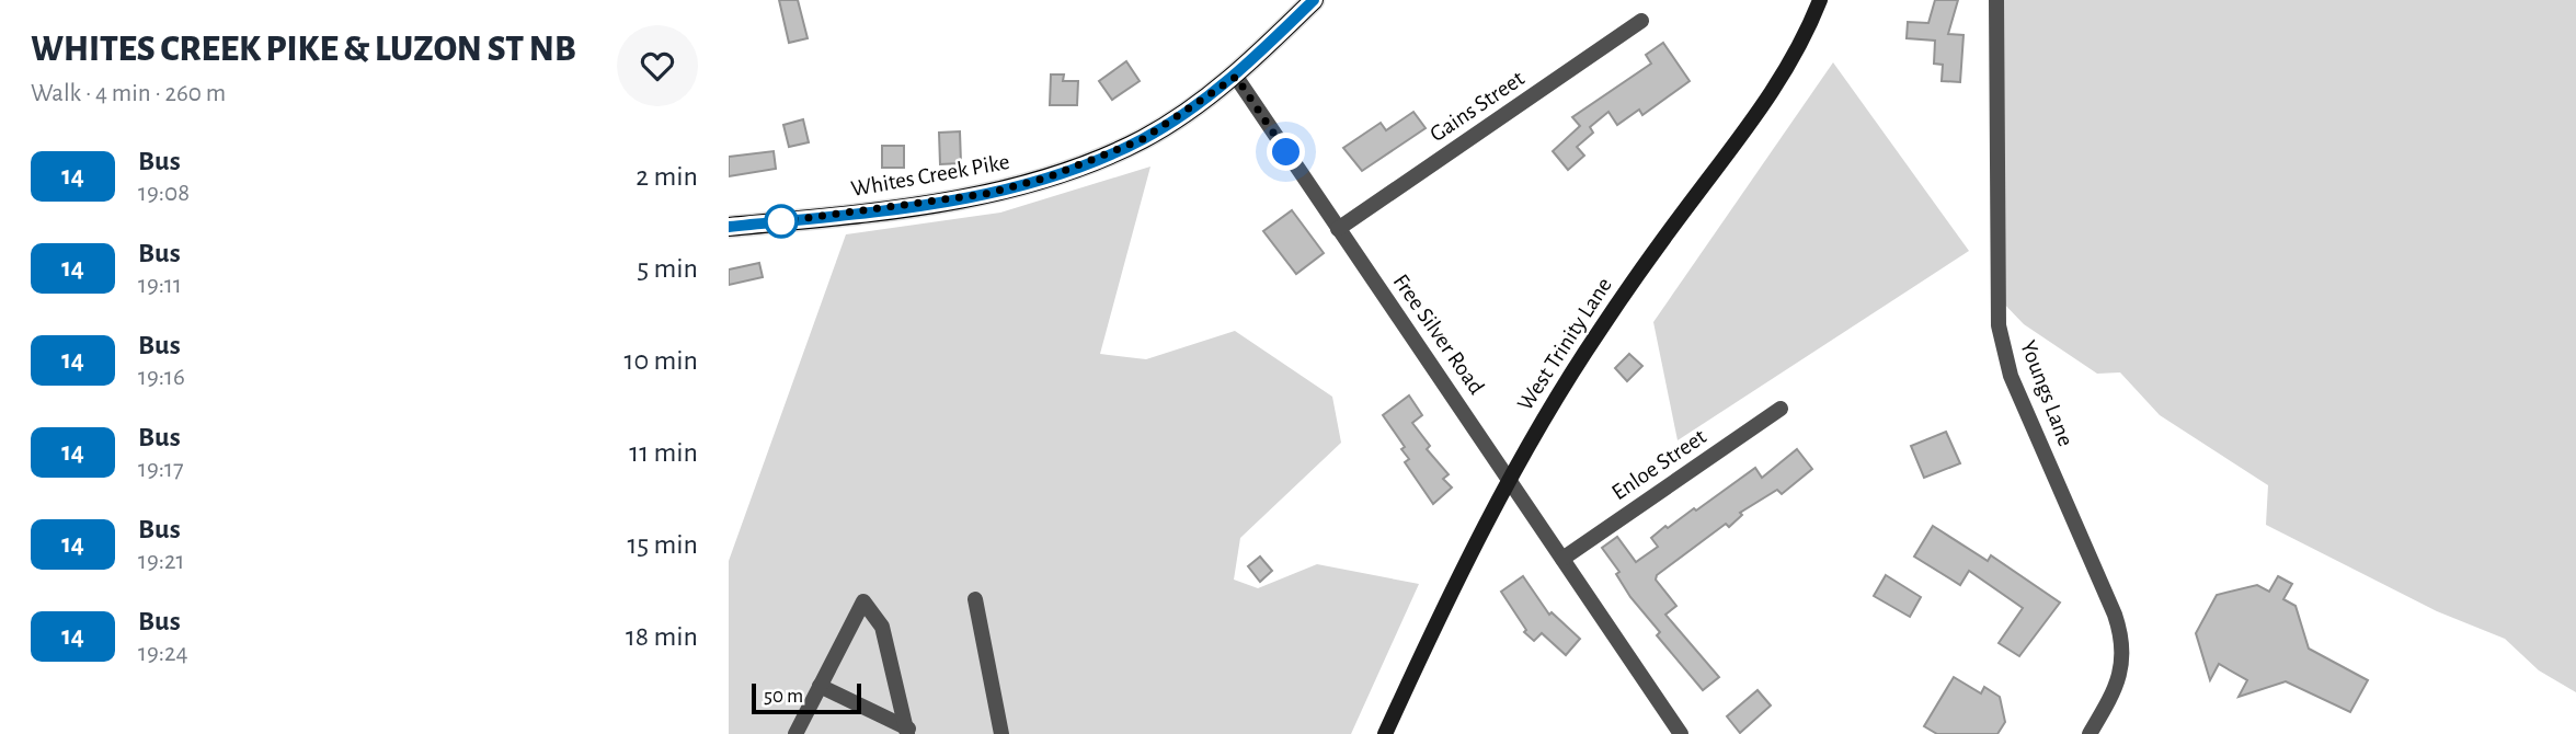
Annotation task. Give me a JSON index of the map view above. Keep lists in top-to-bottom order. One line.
{"streets":{"main road":["Whites Creek Pike","West Trinity Lane"],"street":["Gains Street","Free Silver Road","Youngs Lane","Enloe Street"]},"crossings":[["Gains Street","Free Silver Road"],["Whites Creek Pike","Free Silver Road"],["Free Silver Road","West Trinity Lane"],["Free Silver Road","Enloe Street"]],"lines":["bus line 14"],"scale_bar":"50 m","page":{"heading":["WHITES CREEK PIKE & LUZON ST NB","Walk · 4 min · 260 m"],"list":[{"mark":"14","name":"Bus","note":"19:08","value":"2 min"},{"mark":"14","name":"Bus","note":"19:11","value":"5 min"},{"mark":"14","name":"Bus","note":"19:16","value":"10 min"},{"mark":"14","name":"Bus","note":"19:17","value":"11 min"},{"mark":"14","name":"Bus","note":"19:21","value":"15 min"},{"mark":"14","name":"Bus","note":"19:24","value":"18 min"}],"scale":"50 m"}}
